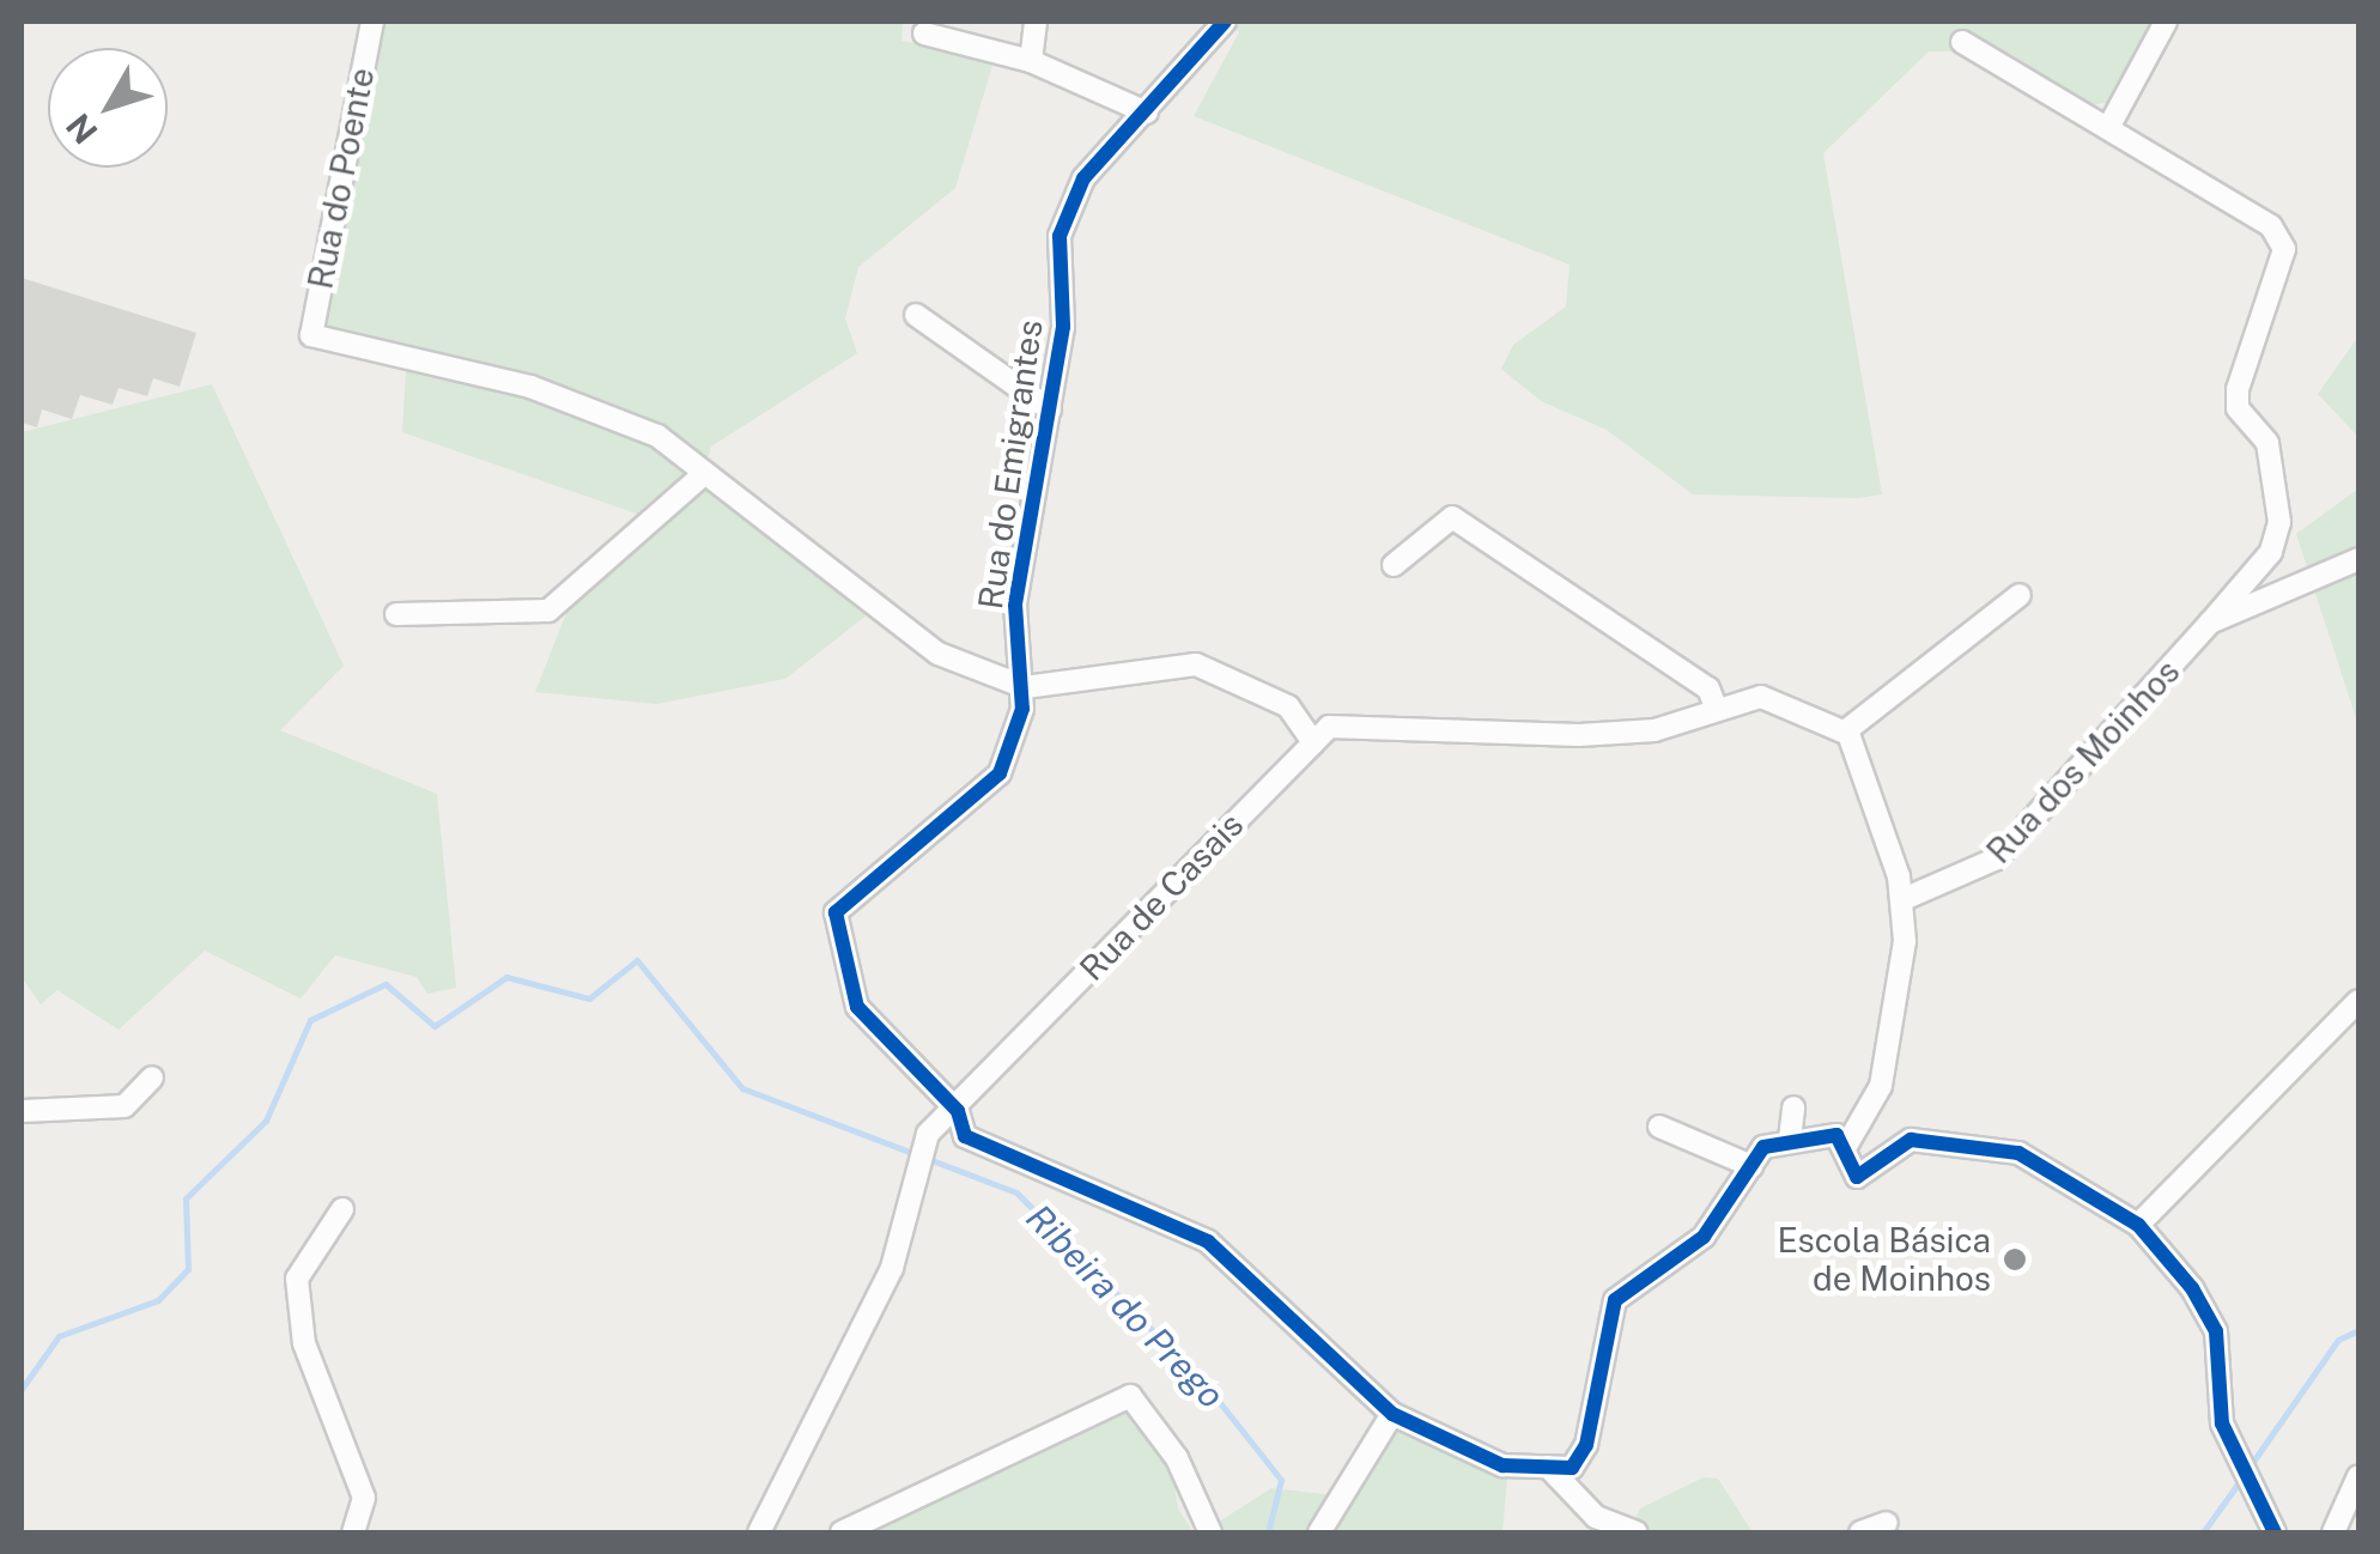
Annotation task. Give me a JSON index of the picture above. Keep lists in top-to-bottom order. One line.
{"streets":{"street":["Rua do Poente","Rua do Emigrantes","Rua dos Moinhos","Rua de Casais"]},"water":["Ribeira do Prego"],"places":["Escola Básica de Moinhos"],"north":"bottom left"}
